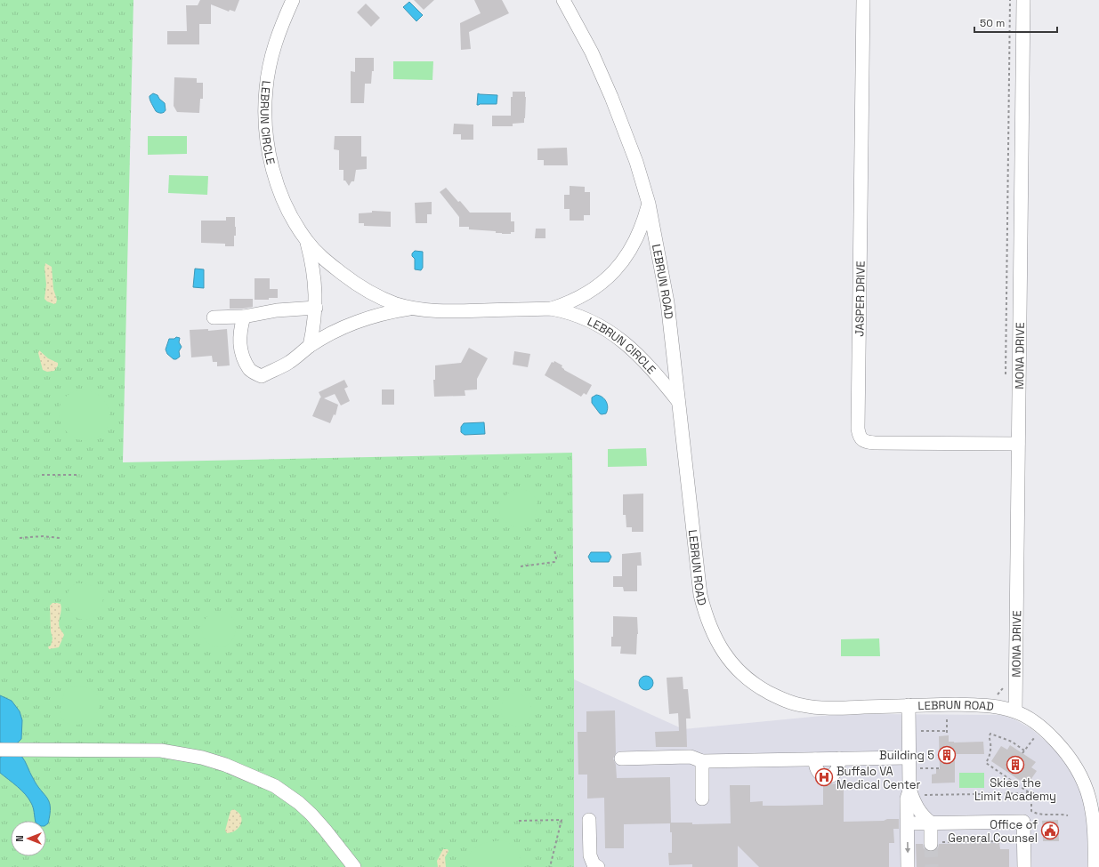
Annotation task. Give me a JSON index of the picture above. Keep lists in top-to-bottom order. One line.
{"streets":{"street":["LEBRUN CIRCLE","LEBRUN ROAD","JASPER DRIVE","MONA DRIVE"]},"crossings":[["LEBRUN CIRCLE","LEBRUN ROAD"],["LEBRUN ROAD","MONA DRIVE"],["JASPER DRIVE","MONA DRIVE"]],"places":{"building":["Building 5","Skies the Limit Academy"],"hospital":["Buffalo VA Medical Center"],"public building":["Office of General Counsel"]},"scale_bar":"50 m","north":"left"}
